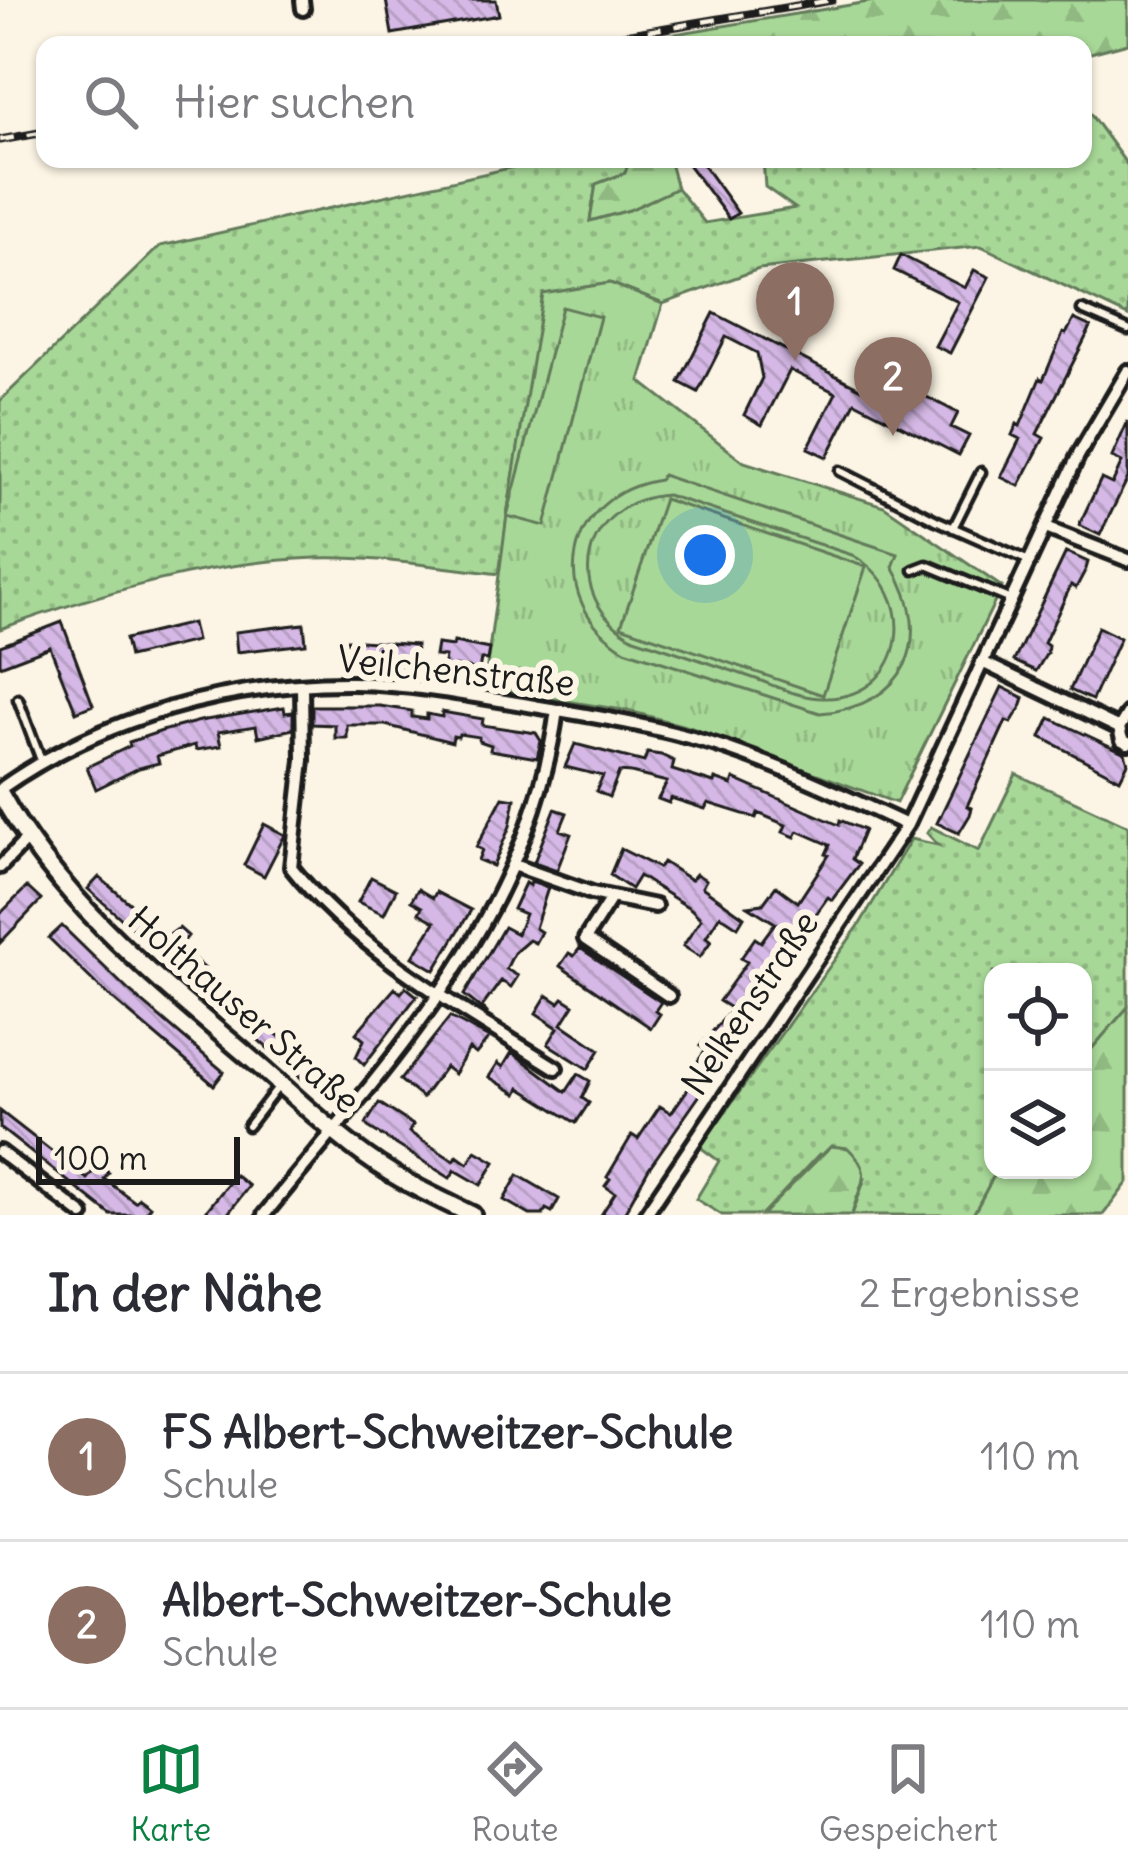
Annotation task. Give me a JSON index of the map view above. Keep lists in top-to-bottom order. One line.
{"streets":{"street":["Veilchenstraße","Nelkenstraße","Holthauser Straße"]},"crossings":[["Veilchenstraße","Nelkenstraße"],["Veilchenstraße","Holthauser Straße"]],"scale_bar":"100 m","page":{"search":"Hier suchen","pins":["1","2"],"scale":"100 m","heading":["In der Nähe","2 Ergebnisse"],"list":[{"mark":"1","name":"FS Albert-Schweitzer-Schule","note":"Schule","value":"110 m"},{"mark":"2","name":"Albert-Schweitzer-Schule","note":"Schule","value":"110 m"}],"nav":["Karte","Route","Gespeichert"]}}
